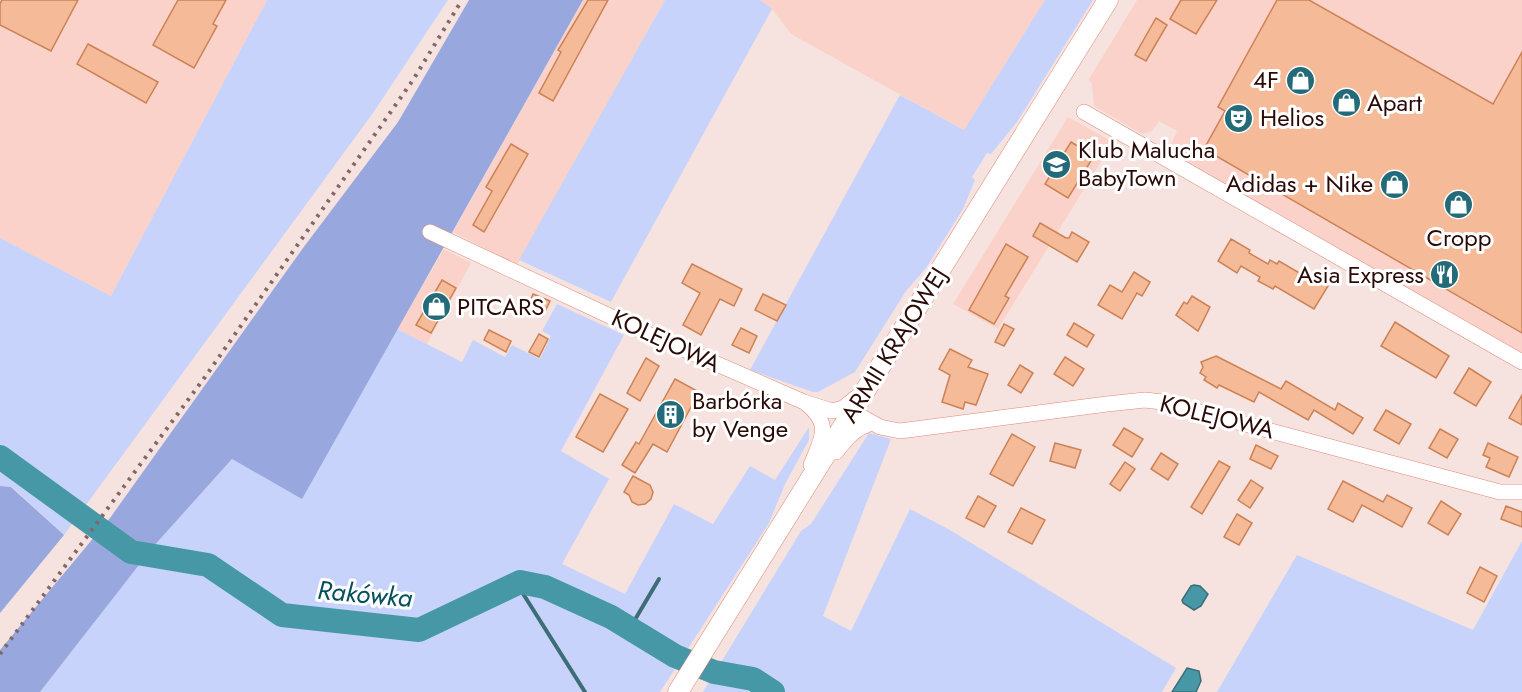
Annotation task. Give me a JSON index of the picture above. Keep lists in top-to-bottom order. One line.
{"streets":{"street":["KOLEJOWA","ARMII KRAJOWEJ"]},"crossings":[["KOLEJOWA","ARMII KRAJOWEJ"]],"water":["Rakówka"],"places":{"shop":["4F","Apart","Adidas + Nike","Cropp","PITCARS"],"theatre":["Helios"],"school or university":["Klub Malucha BabyTown"],"restaurant":["Asia Express"],"building":["Barbórka by Venge"]}}
